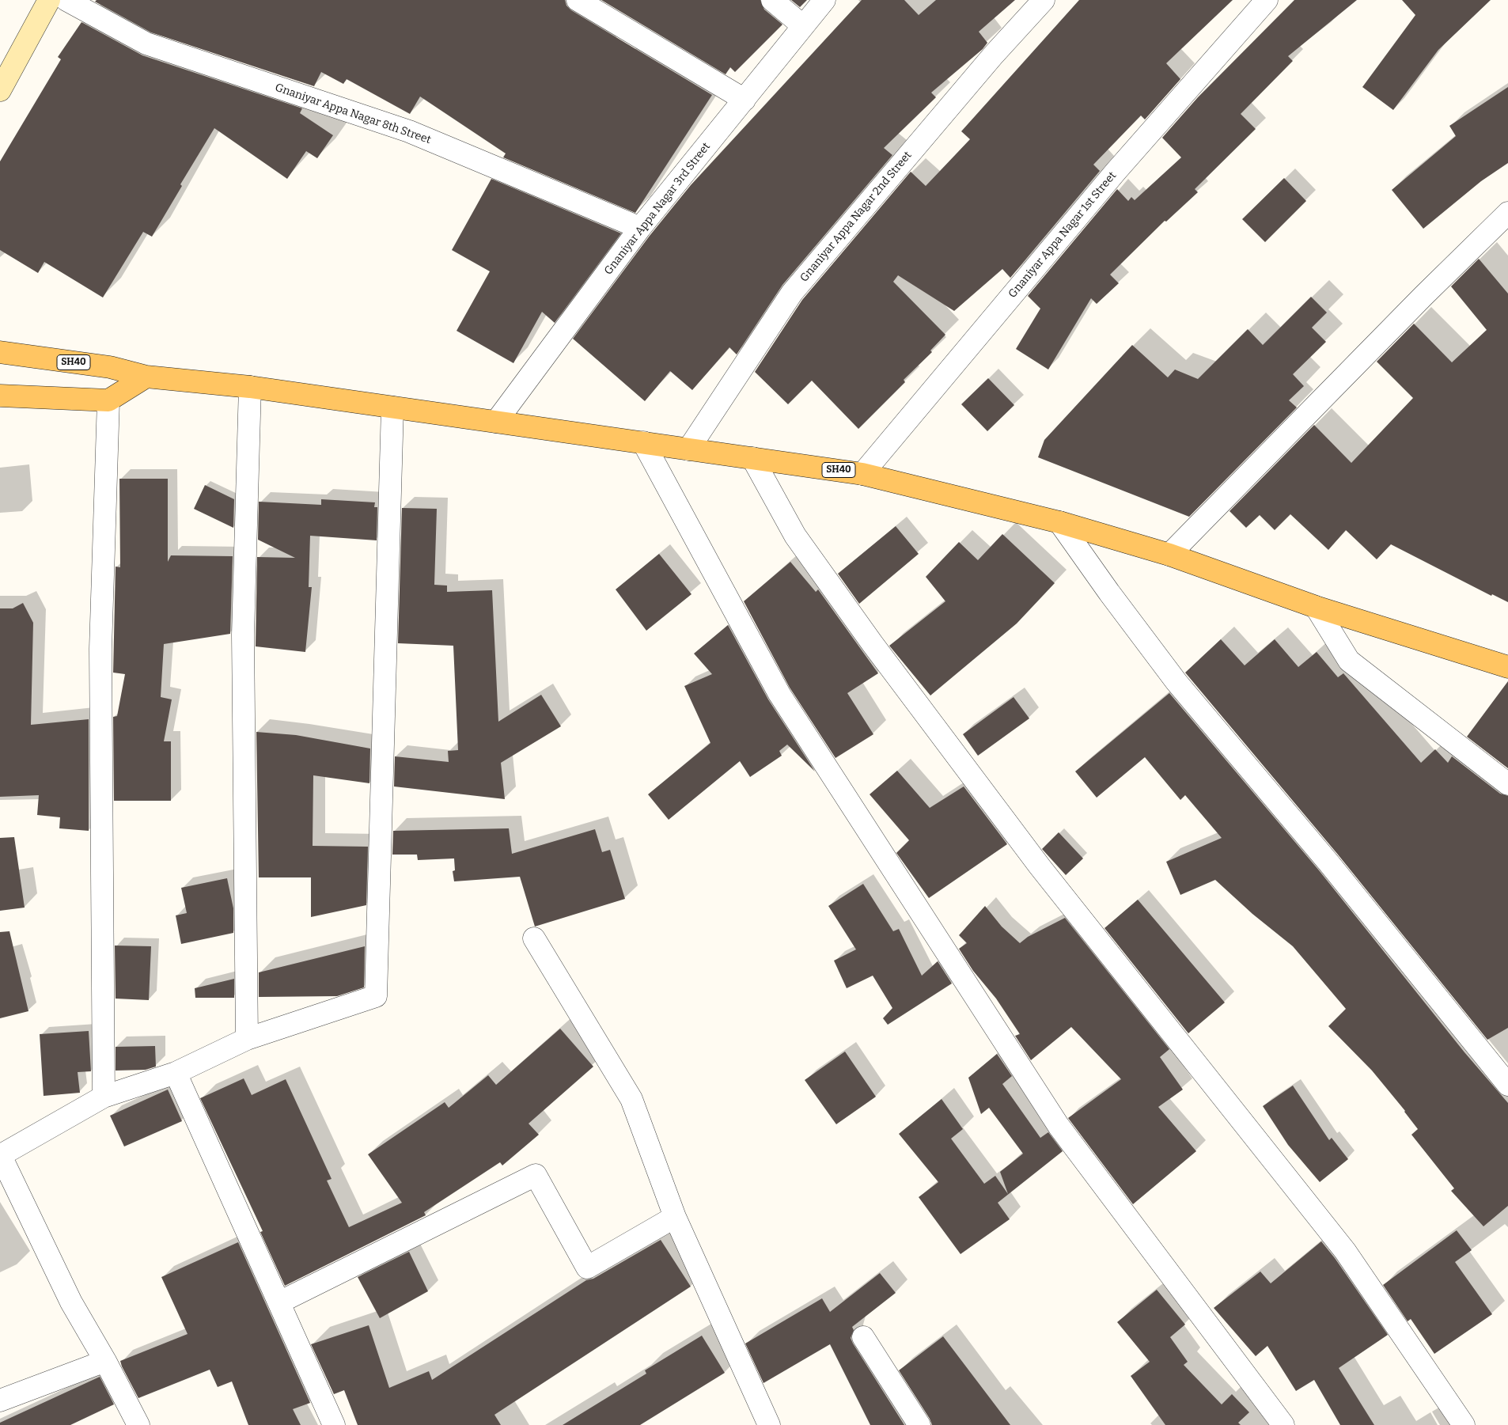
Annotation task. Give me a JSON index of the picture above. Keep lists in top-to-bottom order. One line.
{"streets":{"main road":["SH40"],"street":["Gnaniyar Appa Nagar 8th Street","Gnaniyar Appa Nagar 3rd Street","Gnaniyar Appa Nagar 2nd Street","Gnaniyar Appa Nagar 1st Street"]},"crossings":[["Gnaniyar Appa Nagar 8th Street","Gnaniyar Appa Nagar 3rd Street"],["Gnaniyar Appa Nagar 3rd Street","SH40"],["Gnaniyar Appa Nagar 2nd Street","SH40"],["Gnaniyar Appa Nagar 1st Street","SH40"]]}
